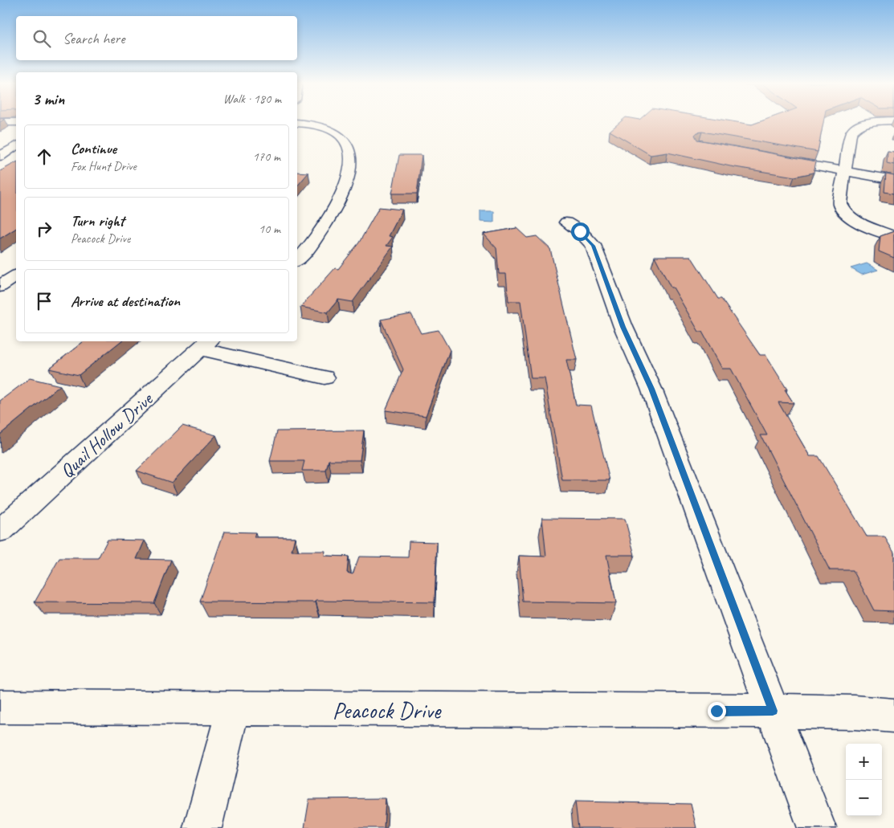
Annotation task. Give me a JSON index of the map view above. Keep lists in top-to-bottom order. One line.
{"streets":{"street":["Quail Hollow Drive","Peacock Drive"]},"page":{"search":"Search here","heading":["3 min","Walk · 180 m"],"list":[["Continue","Fox Hunt Drive","170 m"],["Turn right","Peacock Drive","10 m"],"Arrive at destination"],"map_buttons":["+","−"]}}
